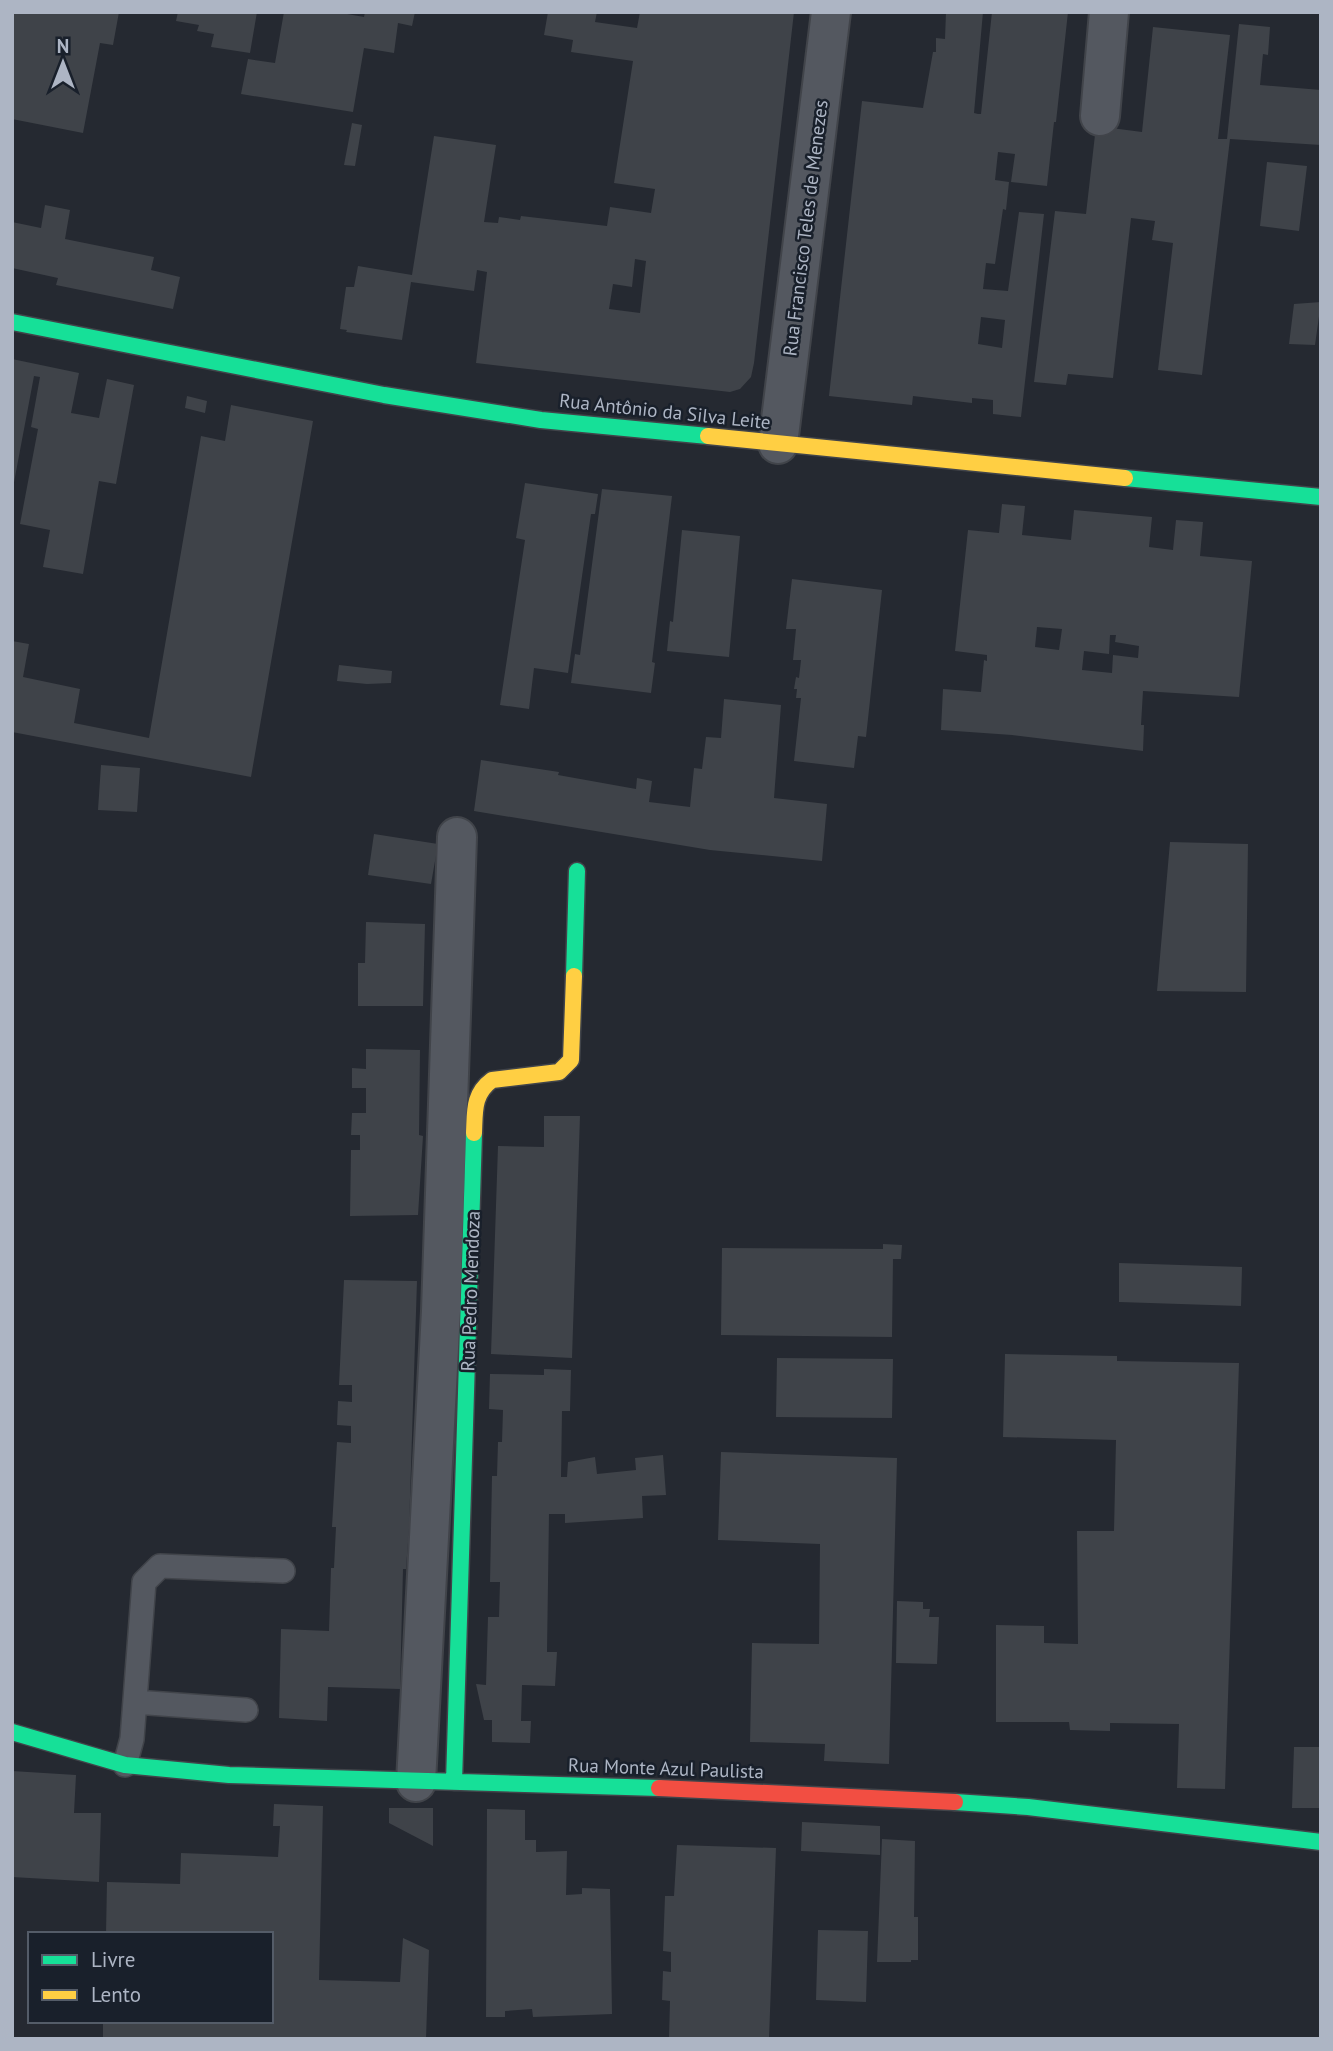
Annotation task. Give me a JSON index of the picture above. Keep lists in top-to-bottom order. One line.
{"streets":{"street":["Rua Francisco Teles de Menezes","Rua Antônio da Silva Leite","Rua Pedro Mendoza","Rua Monte Azul Paulista"]},"crossings":[["Rua Francisco Teles de Menezes","Rua Antônio da Silva Leite"],["Rua Pedro Mendoza","Rua Monte Azul Paulista"]],"legend":["Livre","Lento"],"north":"top"}
